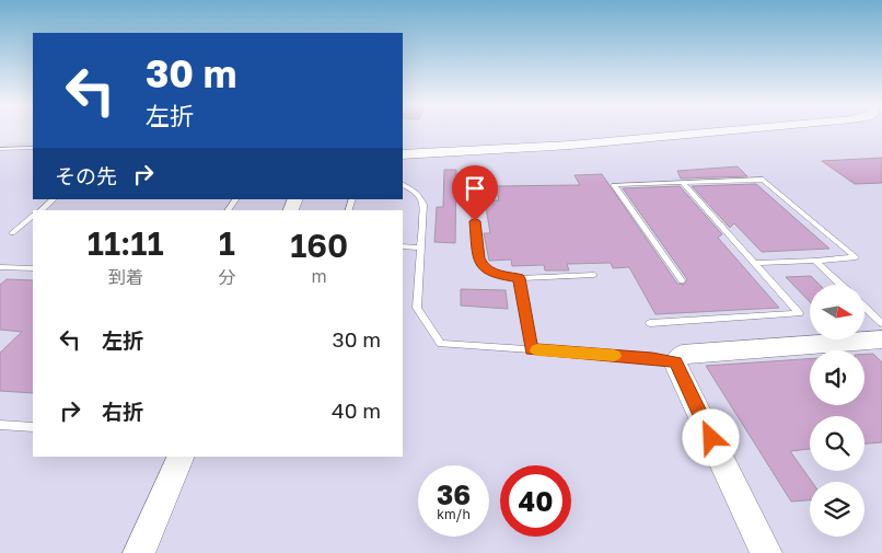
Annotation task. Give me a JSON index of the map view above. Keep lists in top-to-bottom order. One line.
{"north":"right","page":{"turn":["30 m","左折"],"then":"その先","eta":["11:11","到着","1","分","160","m"],"list":[{"name":"左折","value":"30 m"},{"name":"右折","value":"40 m"}],"speed":"36 km/h","limit":"40"}}
